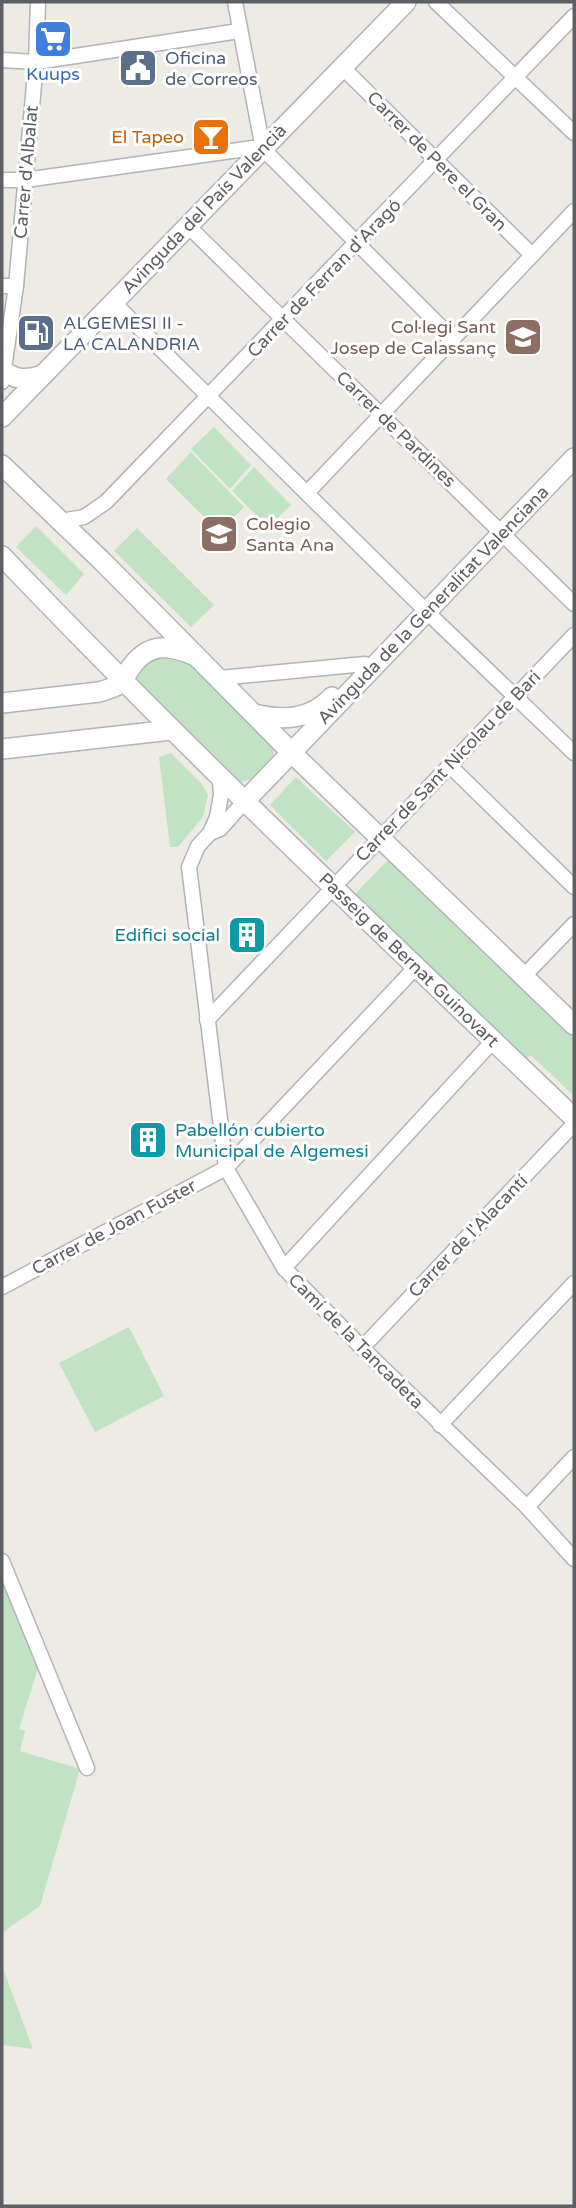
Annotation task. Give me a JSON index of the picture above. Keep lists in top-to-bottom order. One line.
{"streets":{"street":["Carrer de Pere el Gran","Carrer d'Albalat","Avinguda del País Valencià","Carrer de Ferran d'Aragó","Carrer de Pardines","Avinguda de la Generalitat Valenciana","Carrer de Sant Nicolau de Bari","Passeig de Bernat Guinovart","Carrer de Joan Fuster","Carrer de l'Alacantí","Camí de la Tancadeta"]},"crossings":[["Carrer de Pere el Gran","Avinguda del País Valencià"],["Carrer de Pere el Gran","Carrer de Ferran d'Aragó"],["Avinguda del País Valencià","Carrer de Pardines"],["Carrer de Ferran d'Aragó","Carrer de Pardines"],["Carrer de Pardines","Avinguda de la Generalitat Valenciana"],["Carrer de Sant Nicolau de Bari","Passeig de Bernat Guinovart"],["Carrer de Sant Nicolau de Bari","Camí de la Tancadeta"],["Passeig de Bernat Guinovart","Carrer de Joan Fuster"],["Passeig de Bernat Guinovart","Camí de la Tancadeta"],["Carrer de Joan Fuster","Camí de la Tancadeta"],["Carrer de l'Alacantí","Camí de la Tancadeta"]],"places":{"supermarket":["Kuups"],"public building":["Oficina de Correos"],"bar":["El Tapeo"],"fuel station":["ALGEMESI II - LA CALANDRIA"],"school or university":["Col·legi Sant Josep de Calassanç","Colegio Santa Ana"],"building":["Edifici social","Pabellón cubierto Municipal de Algemesi"]}}
